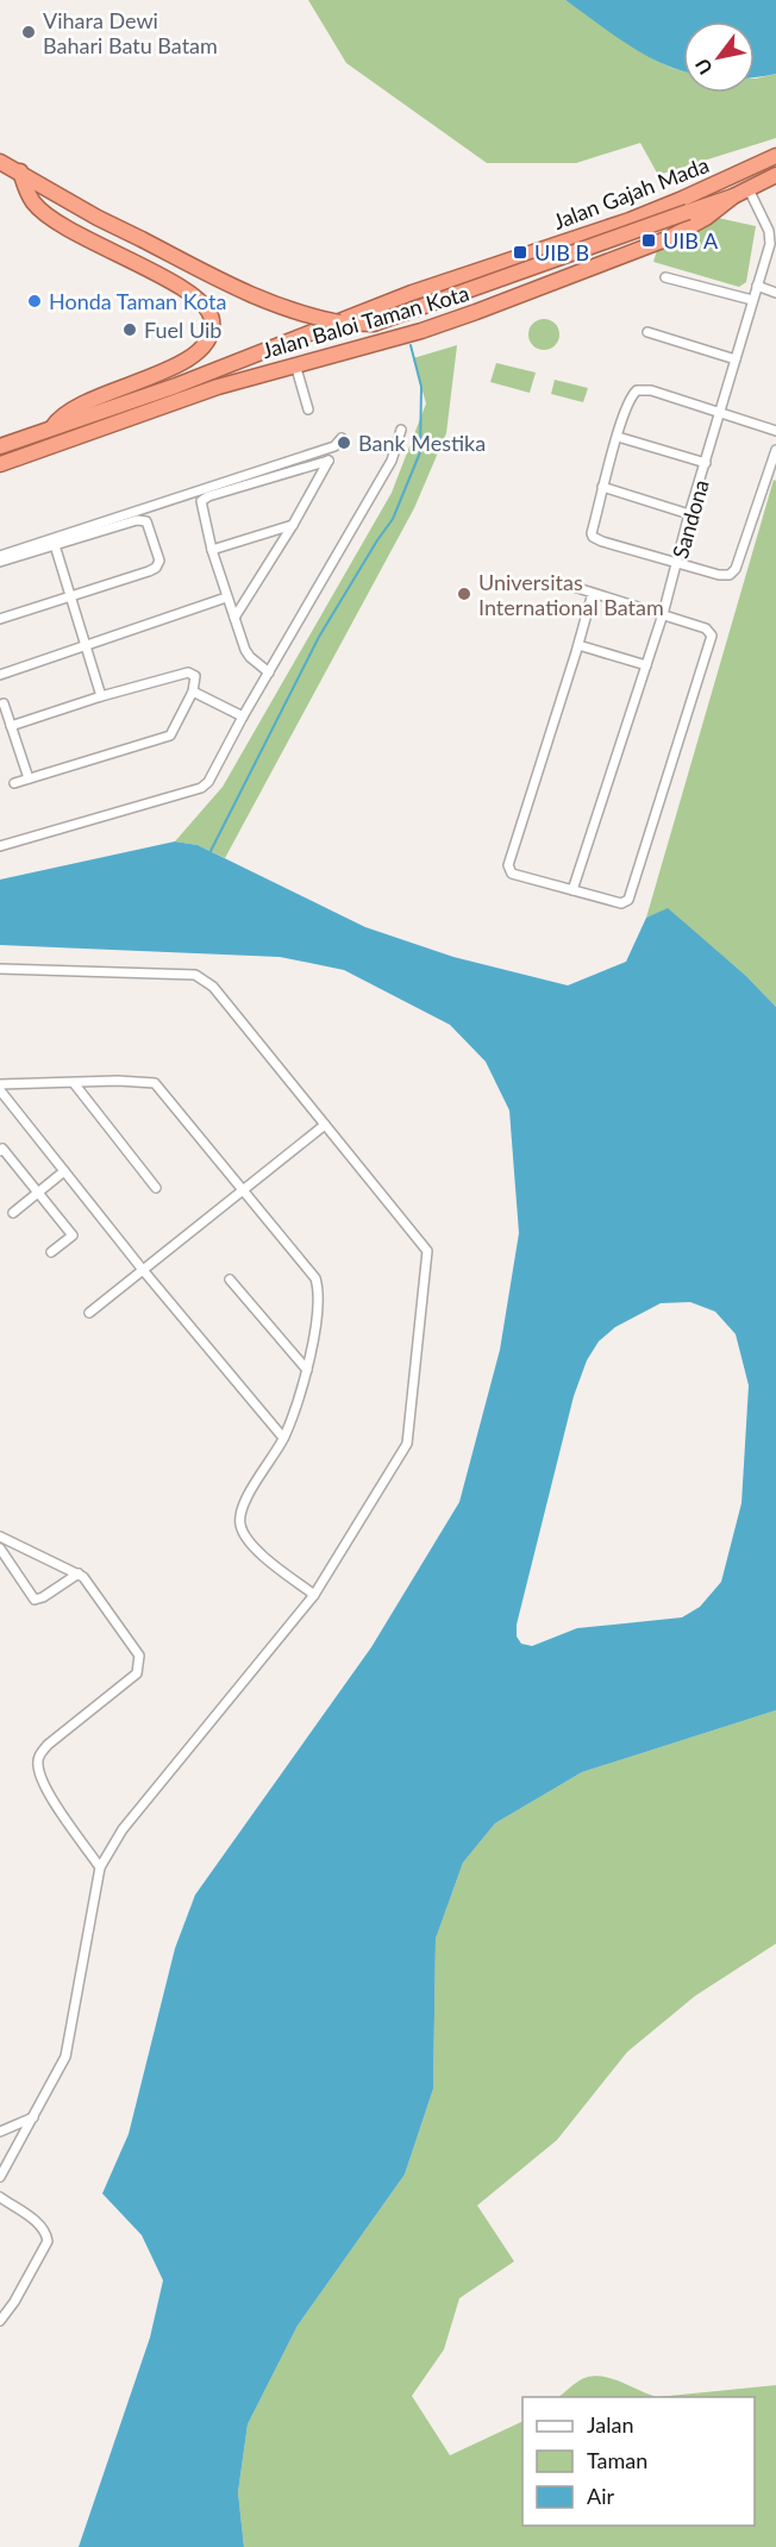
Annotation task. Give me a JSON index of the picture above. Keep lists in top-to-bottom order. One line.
{"streets":{"highway":["Jalan Gajah Mada","Jalan Baloi Taman Kota"],"street":["Sandona"]},"crossings":[["Jalan Gajah Mada","Jalan Baloi Taman Kota"],["Jalan Gajah Mada","Sandona"]],"places":{"other":["Vihara Dewi Bahari Batu Batam","Honda Taman Kota","Fuel Uib","Bank Mestika","Universitas International Batam"],"transit":["UIB A","UIB B"]},"legend":["Jalan","Taman","Air"],"north":"bottom left"}
